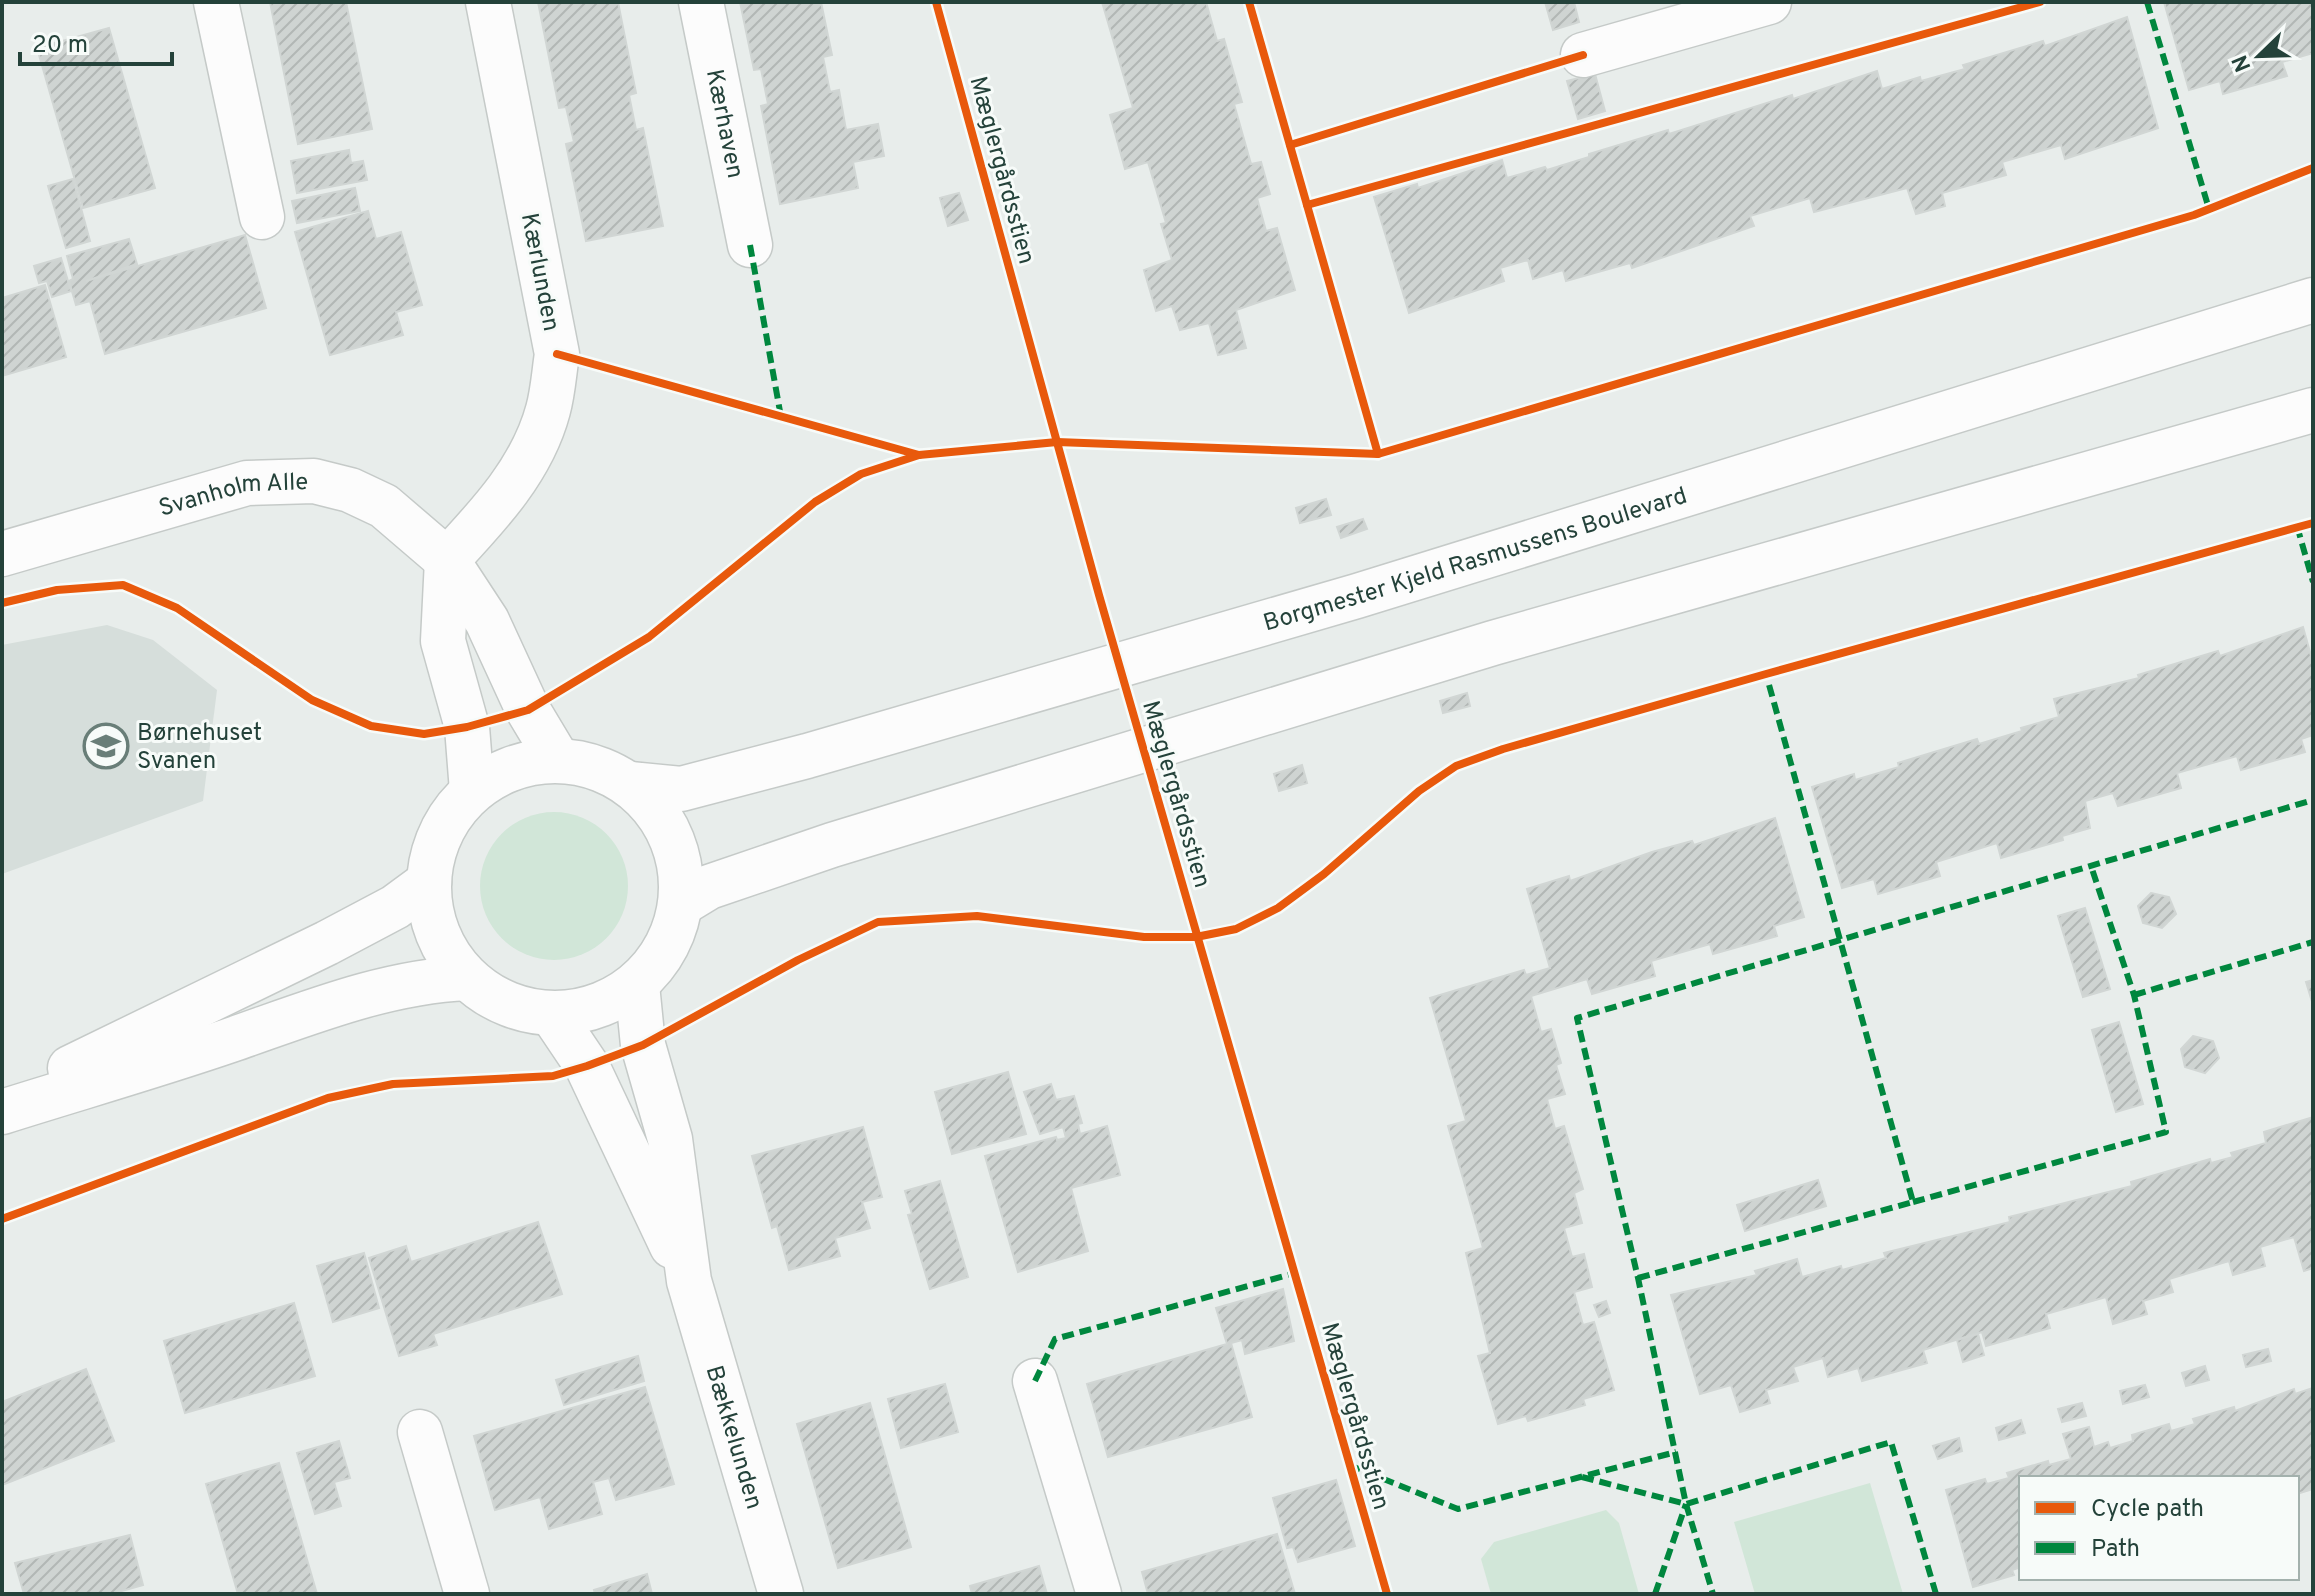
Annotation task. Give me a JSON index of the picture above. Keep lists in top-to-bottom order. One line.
{"streets":{"street":["Kærhaven","Kærlunden","Svanholm Alle","Borgmester Kjeld Rasmussens Boulevard","Bækkelunden"],"cycle path":["Mæglergårdsstien"]},"crossings":[["Kærlunden","Svanholm Alle"],["Svanholm Alle","Borgmester Kjeld Rasmussens Boulevard"],["Svanholm Alle","Bækkelunden"],["Borgmester Kjeld Rasmussens Boulevard","Bækkelunden"]],"places":{"school or university":["Børnehuset Svanen"]},"legend":["Cycle path","Path"],"scale_bar":"20 m","north":"bottom left"}
